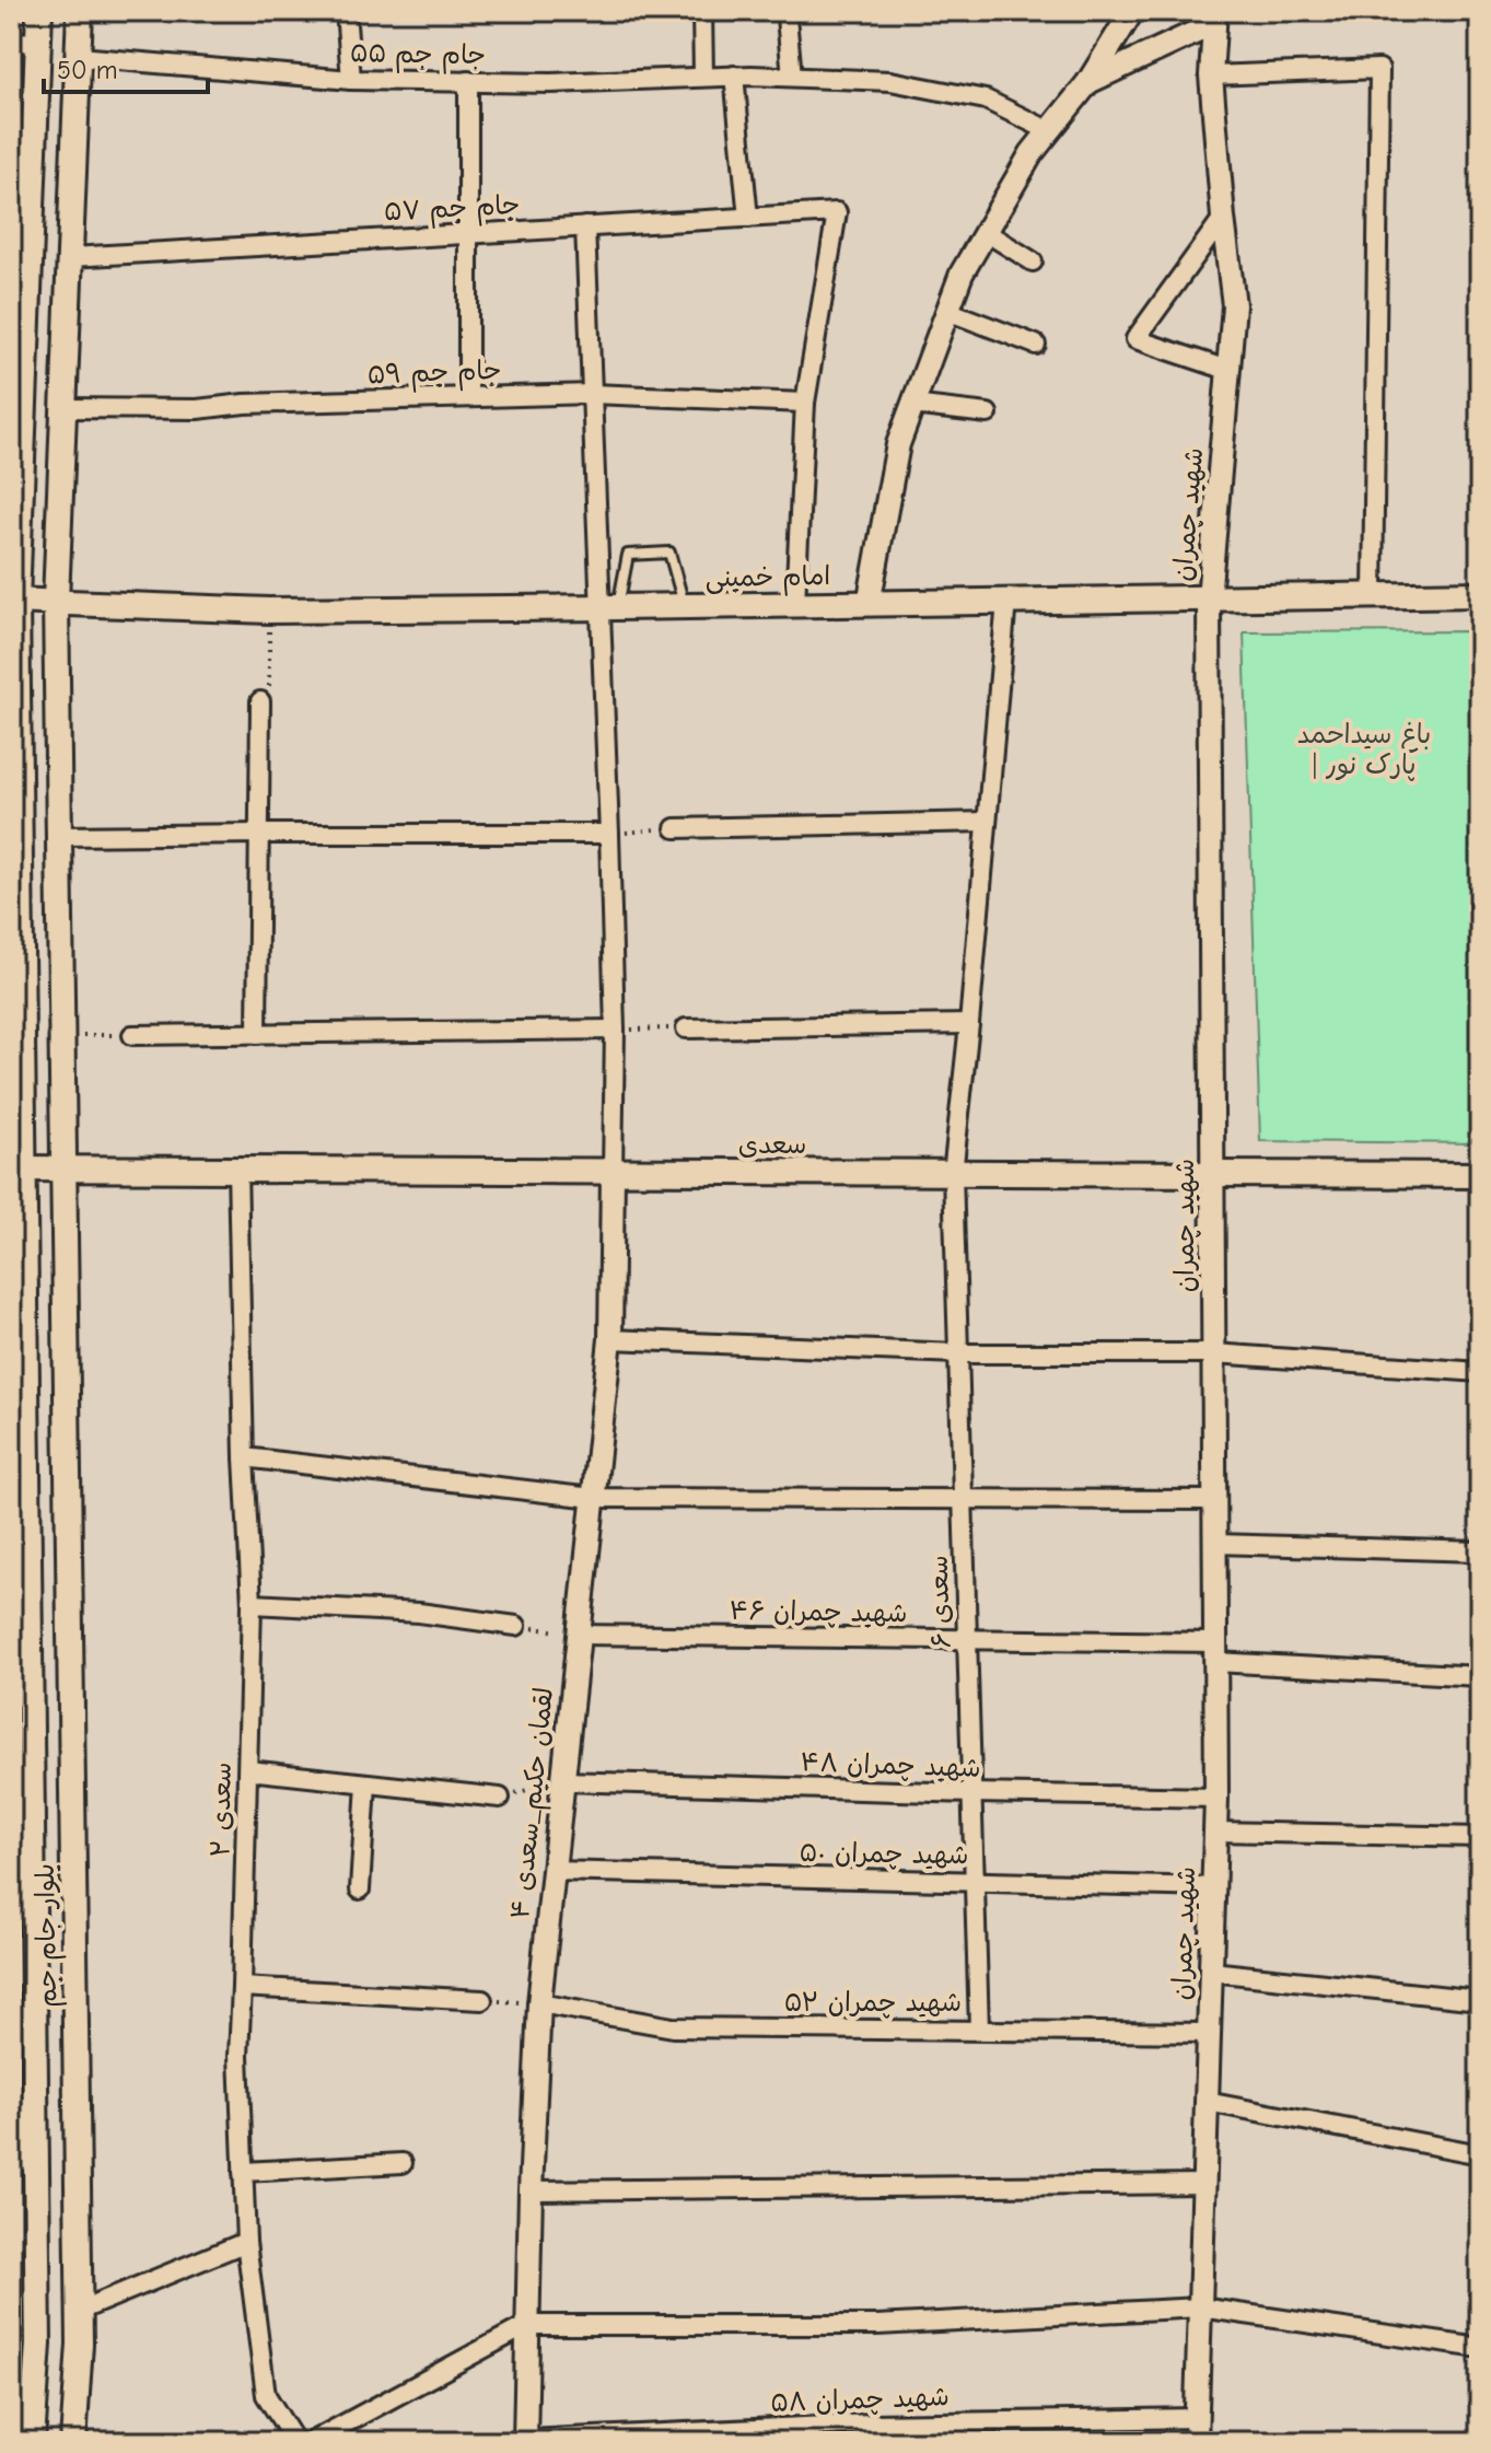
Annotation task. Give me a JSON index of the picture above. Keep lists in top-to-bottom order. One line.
{"streets":{"main road":["امام خمینی","سعدی","بلوار جام جم"],"street":["جام جم ۵۵","جام جم ۵۷","جام جم ۵۹","شهید چمران","سعدی ۶","شهید چمران ۴۶","شهید چمران ۴۸","لقمان حکیم_سعدی ۴","سعدی ۲","شهید چمران ۵۰","شهید چمران ۵۲","شهید چمران ۵۸"]},"crossings":[["جام جم ۵۵","بلوار جام جم"],["جام جم ۵۷","جام جم ۵۹"],["جام جم ۵۷","بلوار جام جم"],["جام جم ۵۹","بلوار جام جم"],["شهید چمران","امام خمینی"],["شهید چمران","سعدی"],["شهید چمران","شهید چمران ۴۶"],["شهید چمران","شهید چمران ۴۸"],["شهید چمران","شهید چمران ۵۰"],["شهید چمران","شهید چمران ۵۲"],["شهید چمران","شهید چمران ۵۸"],["امام خمینی","سعدی ۶"],["امام خمینی","بلوار جام جم"],["سعدی","سعدی ۶"],["سعدی","لقمان حکیم_سعدی ۴"],["سعدی","سعدی ۲"],["سعدی","بلوار جام جم"],["سعدی ۶","شهید چمران ۴۶"],["سعدی ۶","شهید چمران ۴۸"],["سعدی ۶","شهید چمران ۵۰"],["سعدی ۶","شهید چمران ۵۲"],["شهید چمران ۴۶","لقمان حکیم_سعدی ۴"],["شهید چمران ۴۸","لقمان حکیم_سعدی ۴"],["لقمان حکیم_سعدی ۴","شهید چمران ۵۰"],["لقمان حکیم_سعدی ۴","شهید چمران ۵۲"],["لقمان حکیم_سعدی ۴","شهید چمران ۵۸"]],"parks":["باغ سیداحمد | پارک نور"],"scale_bar":"50 m"}
